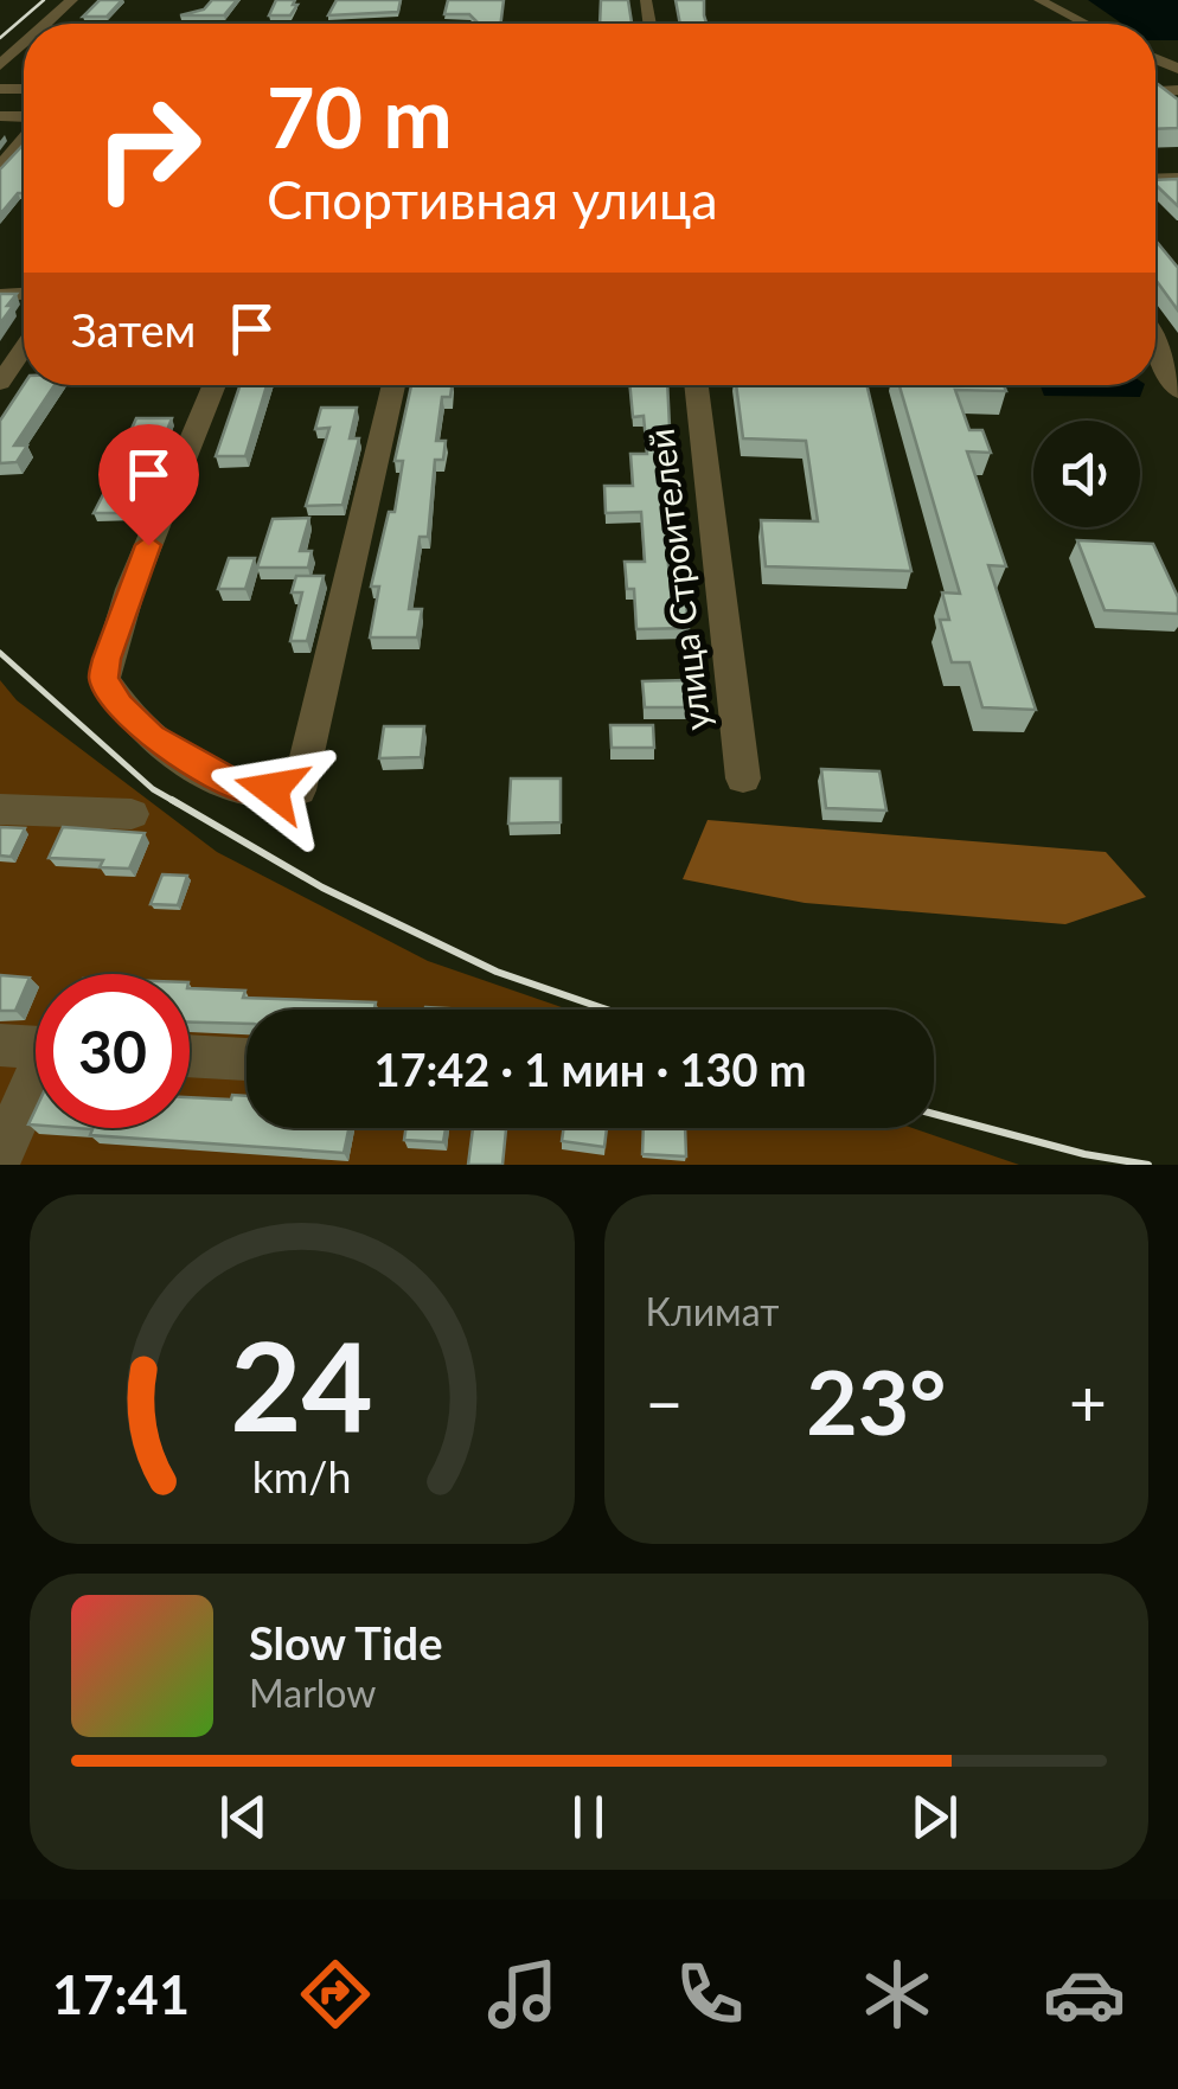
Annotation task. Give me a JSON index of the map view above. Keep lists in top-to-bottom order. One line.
{"streets":{"street":["улица Строителей"]},"page":{"turn":["70 m","Спортивная улица"],"then":"Затем","limit":"30","trip":"17:42 · 1 мин · 130 m","tile":"Климат","heat":["−","23°","+"],"song":["Slow Tide","Marlow"],"tabs":"17:41","gauge":["24","km/h"]}}
